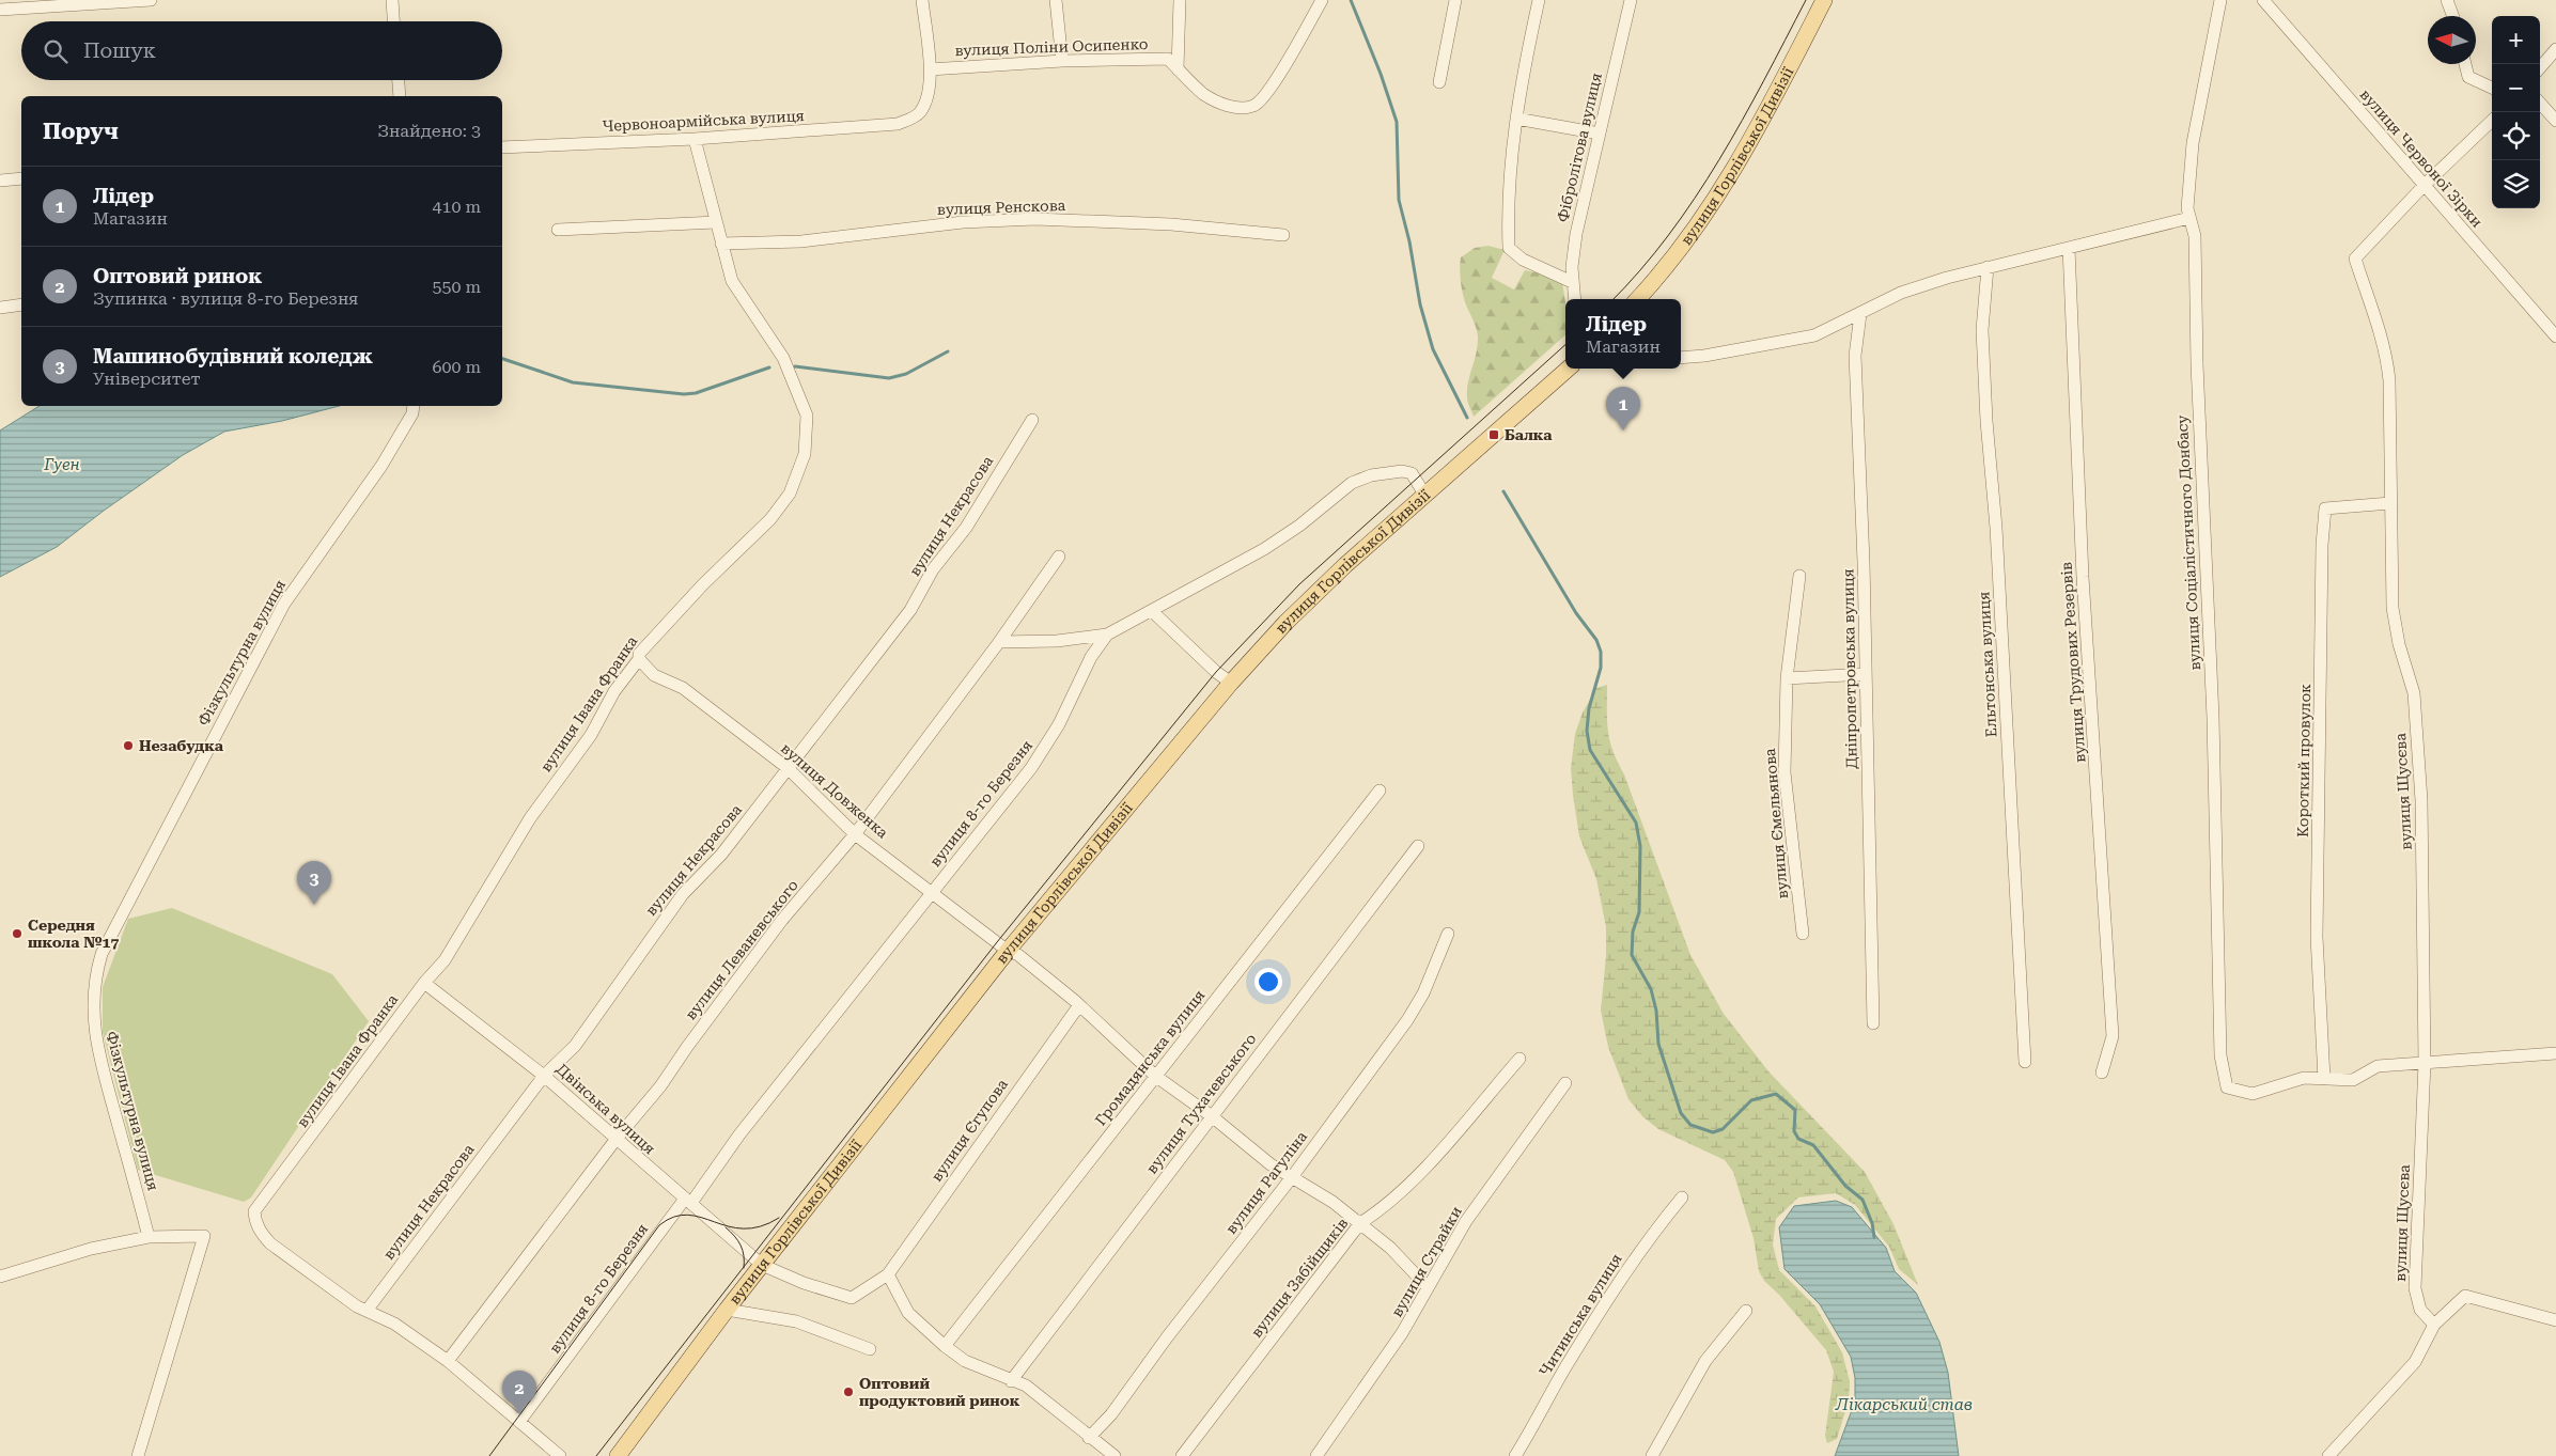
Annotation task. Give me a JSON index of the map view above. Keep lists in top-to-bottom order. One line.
{"streets":{"main road":["вулиця Горлівської Дивізії"],"street":["вулиця Поліни Осипенко","Червоноармійська вулиця","Фібролітова вулиця","вулиця Червоної Зірки","вулиця Ренскова","вулиця Некрасова","вулиця Соціалістичного Донбасу","Фізкультурна вулиця","вулиця Трудових Резервів","Ельтонська вулиця","Дніпропетровська вулиця","вулиця Івана Франка","Короткий провулок","вулиця Довженка","вулиця Щусєва","вулиця 8-го Березня","вулиця Ємельянова","вулиця Леваневського","Громадянська вулиця","вулиця Тухачевського","Двінська вулиця","вулиця Єгупова","вулиця Рагуліна","вулиця Страйки","вулиця Забійщиків","Читинська вулиця"]},"crossings":[["вулиця Поліни Осипенко","Червоноармійська вулиця"],["Червоноармійська вулиця","вулиця Івана Франка"],["вулиця Горлівської Дивізії","вулиця Довженка"],["вулиця Горлівської Дивізії","вулиця 8-го Березня"],["вулиця Горлівської Дивізії","Двінська вулиця"],["вулиця Червоної Зірки","вулиця Щусєва"],["вулиця Ренскова","вулиця Івана Франка"],["вулиця Некрасова","вулиця Івана Франка"],["вулиця Некрасова","вулиця Довженка"],["вулиця Некрасова","Двінська вулиця"],["вулиця Соціалістичного Донбасу","Короткий провулок"],["вулиця Івана Франка","вулиця Довженка"],["вулиця Івана Франка","Двінська вулиця"],["Короткий провулок","вулиця Щусєва"],["вулиця Довженка","вулиця 8-го Березня"],["вулиця Довженка","вулиця Леваневського"],["вулиця Довженка","Громадянська вулиця"],["вулиця Довженка","вулиця Тухачевського"],["вулиця Довженка","вулиця Єгупова"],["вулиця Довженка","вулиця Рагуліна"],["вулиця Довженка","вулиця Страйки"],["вулиця Довженка","вулиця Забійщиків"],["вулиця 8-го Березня","Двінська вулиця"],["вулиця Леваневського","Двінська вулиця"],["Двінська вулиця","вулиця Єгупова"]],"water":["Гуен","Лікарський став"],"places":{"transit":["Балка"],"other":["Незабудка","Середня школа №17","Оптовий продуктовий ринок"]},"north":"left","page":{"map_buttons":["+","−"],"search":"Пошук","heading":["Поруч","Знайдено: 3"],"list":[{"mark":"1","name":"Лідер","note":"Магазин","value":"410 m"},{"mark":"2","name":"Оптовий ринок","note":"Зупинка · вулиця 8-го Березня","value":"550 m"},{"mark":"3","name":"Машинобудівний коледж","note":"Університет","value":"600 m"}],"popup":["Лідер","Магазин"],"pins":["1","3","2"]}}
